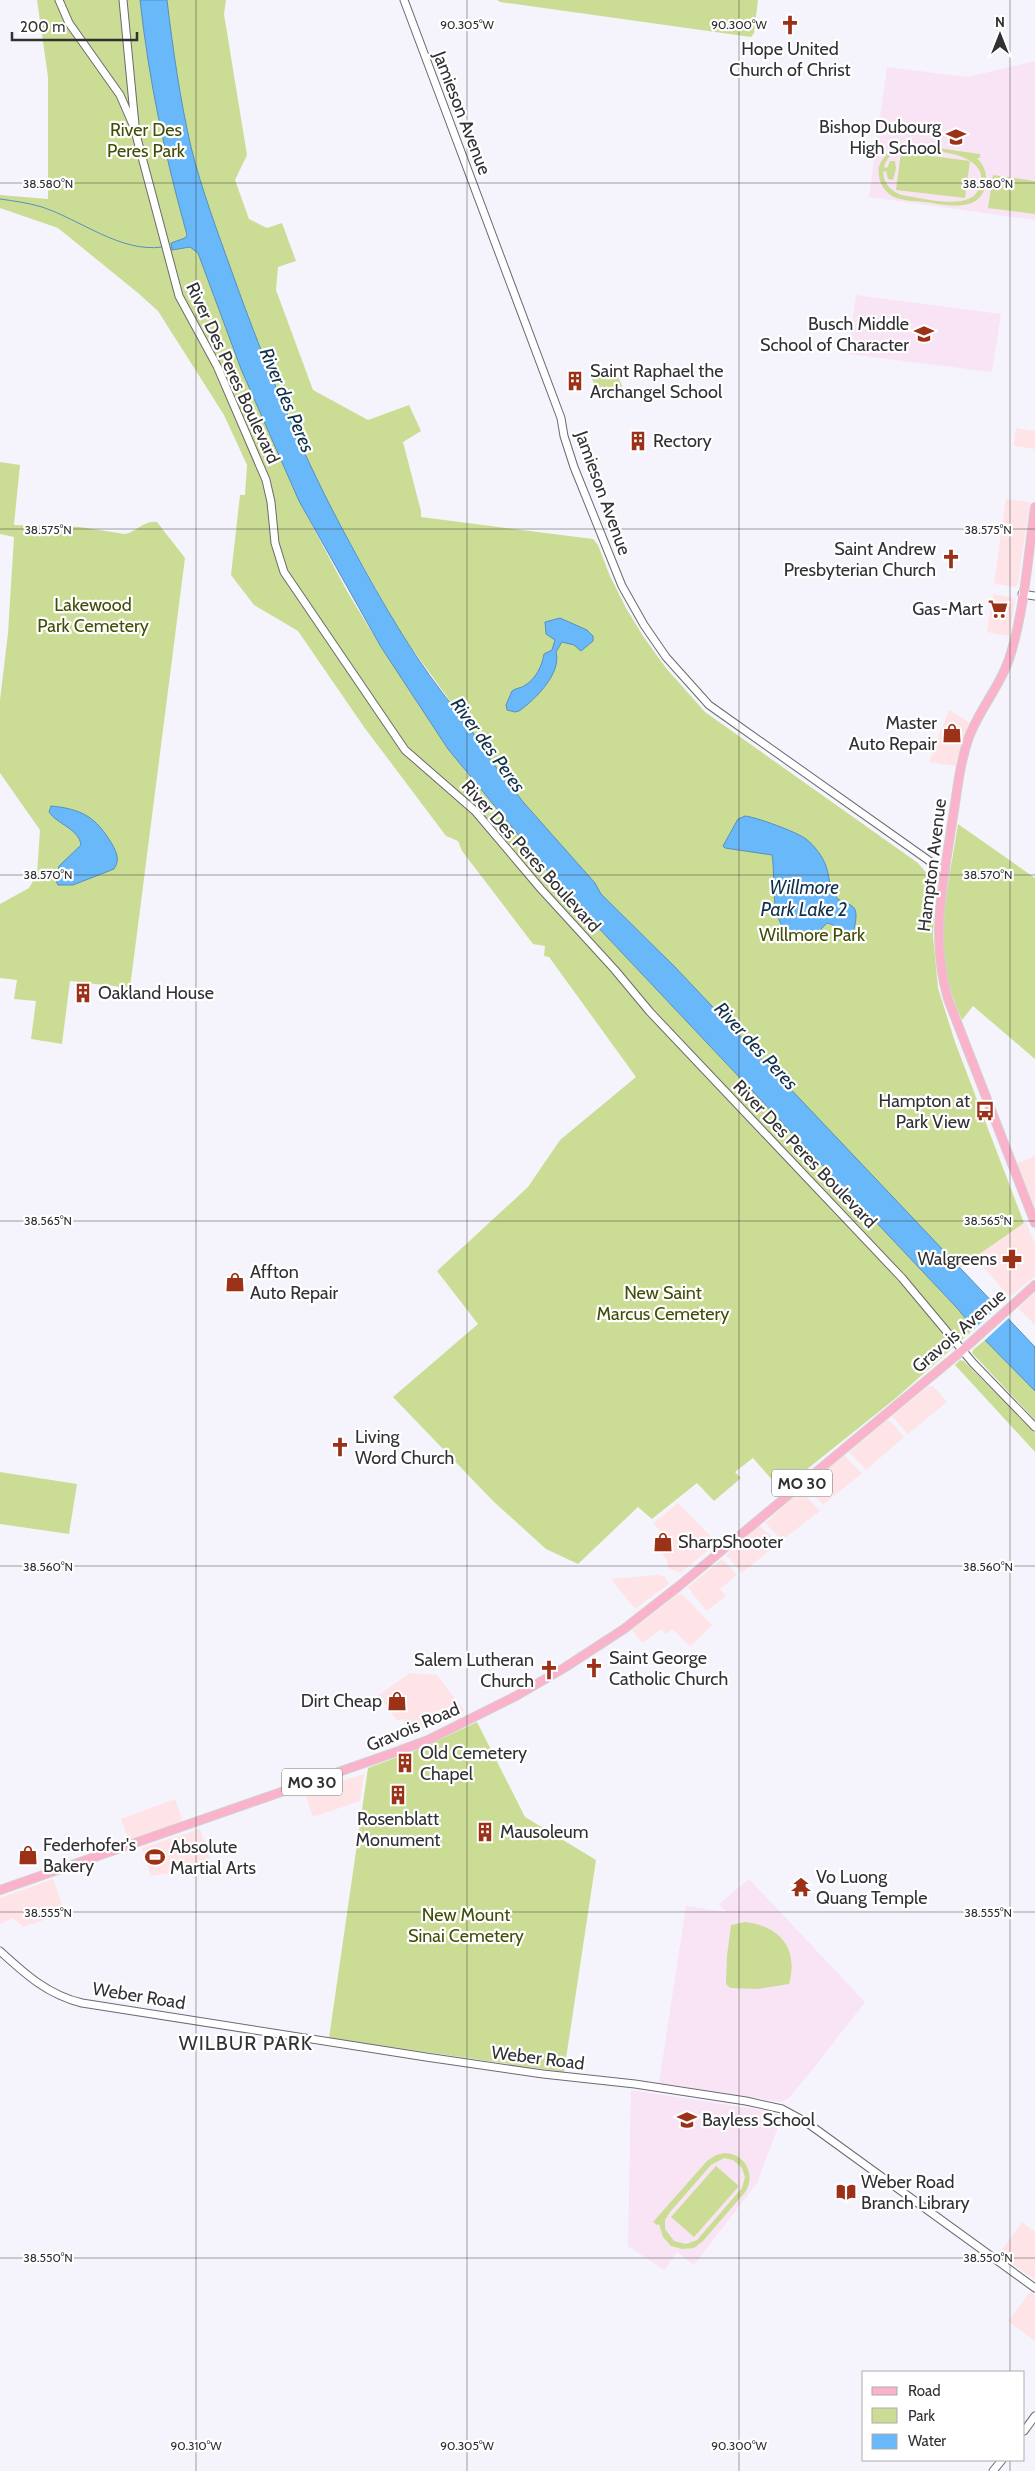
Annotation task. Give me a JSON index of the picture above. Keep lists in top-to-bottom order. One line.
{"streets":{"main road":["Jamieson Avenue","River Des Peres Boulevard","Hampton Avenue","Gravois Avenue","MO 30","Gravois Road","Weber Road"]},"crossings":[["Jamieson Avenue","Hampton Avenue"],["River Des Peres Boulevard","Gravois Avenue"],["Gravois Avenue","Gravois Road"]],"districts":["WILBUR PARK"],"water":["River des Peres","Willmore Park Lake 2"],"parks":["River Des Peres Park","Lakewood Park Cemetery","Willmore Park","New Saint Marcus Cemetery","New Mount Sinai Cemetery"],"places":{"church":["Hope United Church of Christ","Saint Andrew Presbyterian Church","Living Word Church","Saint George Catholic Church","Salem Lutheran Church"],"school or university":["Bishop Dubourg High School","Busch Middle School of Character","Bayless School"],"building":["Saint Raphael the Archangel School","Rectory","Oakland House","Old Cemetery Chapel","Rosenblatt Monument","Mausoleum"],"supermarket":["Gas-Mart"],"shop":["Master Auto Repair","Affton Auto Repair","SharpShooter","Dirt Cheap","Federhofer's Bakery"],"bus stop":["Hampton at Park View"],"pharmacy":["Walgreens"],"sports":["Absolute Martial Arts"],"temple":["Vo Luong Quang Temple"],"library":["Weber Road Branch Library"]},"legend":["Road","Park","Water"],"scale_bar":"200 m","north":"top","coordinates":["90.305°W","90.300°W","38.580°N","38.575°N","38.570°N","38.565°N","38.560°N","38.555°N","38.550°N","90.310°W"]}
